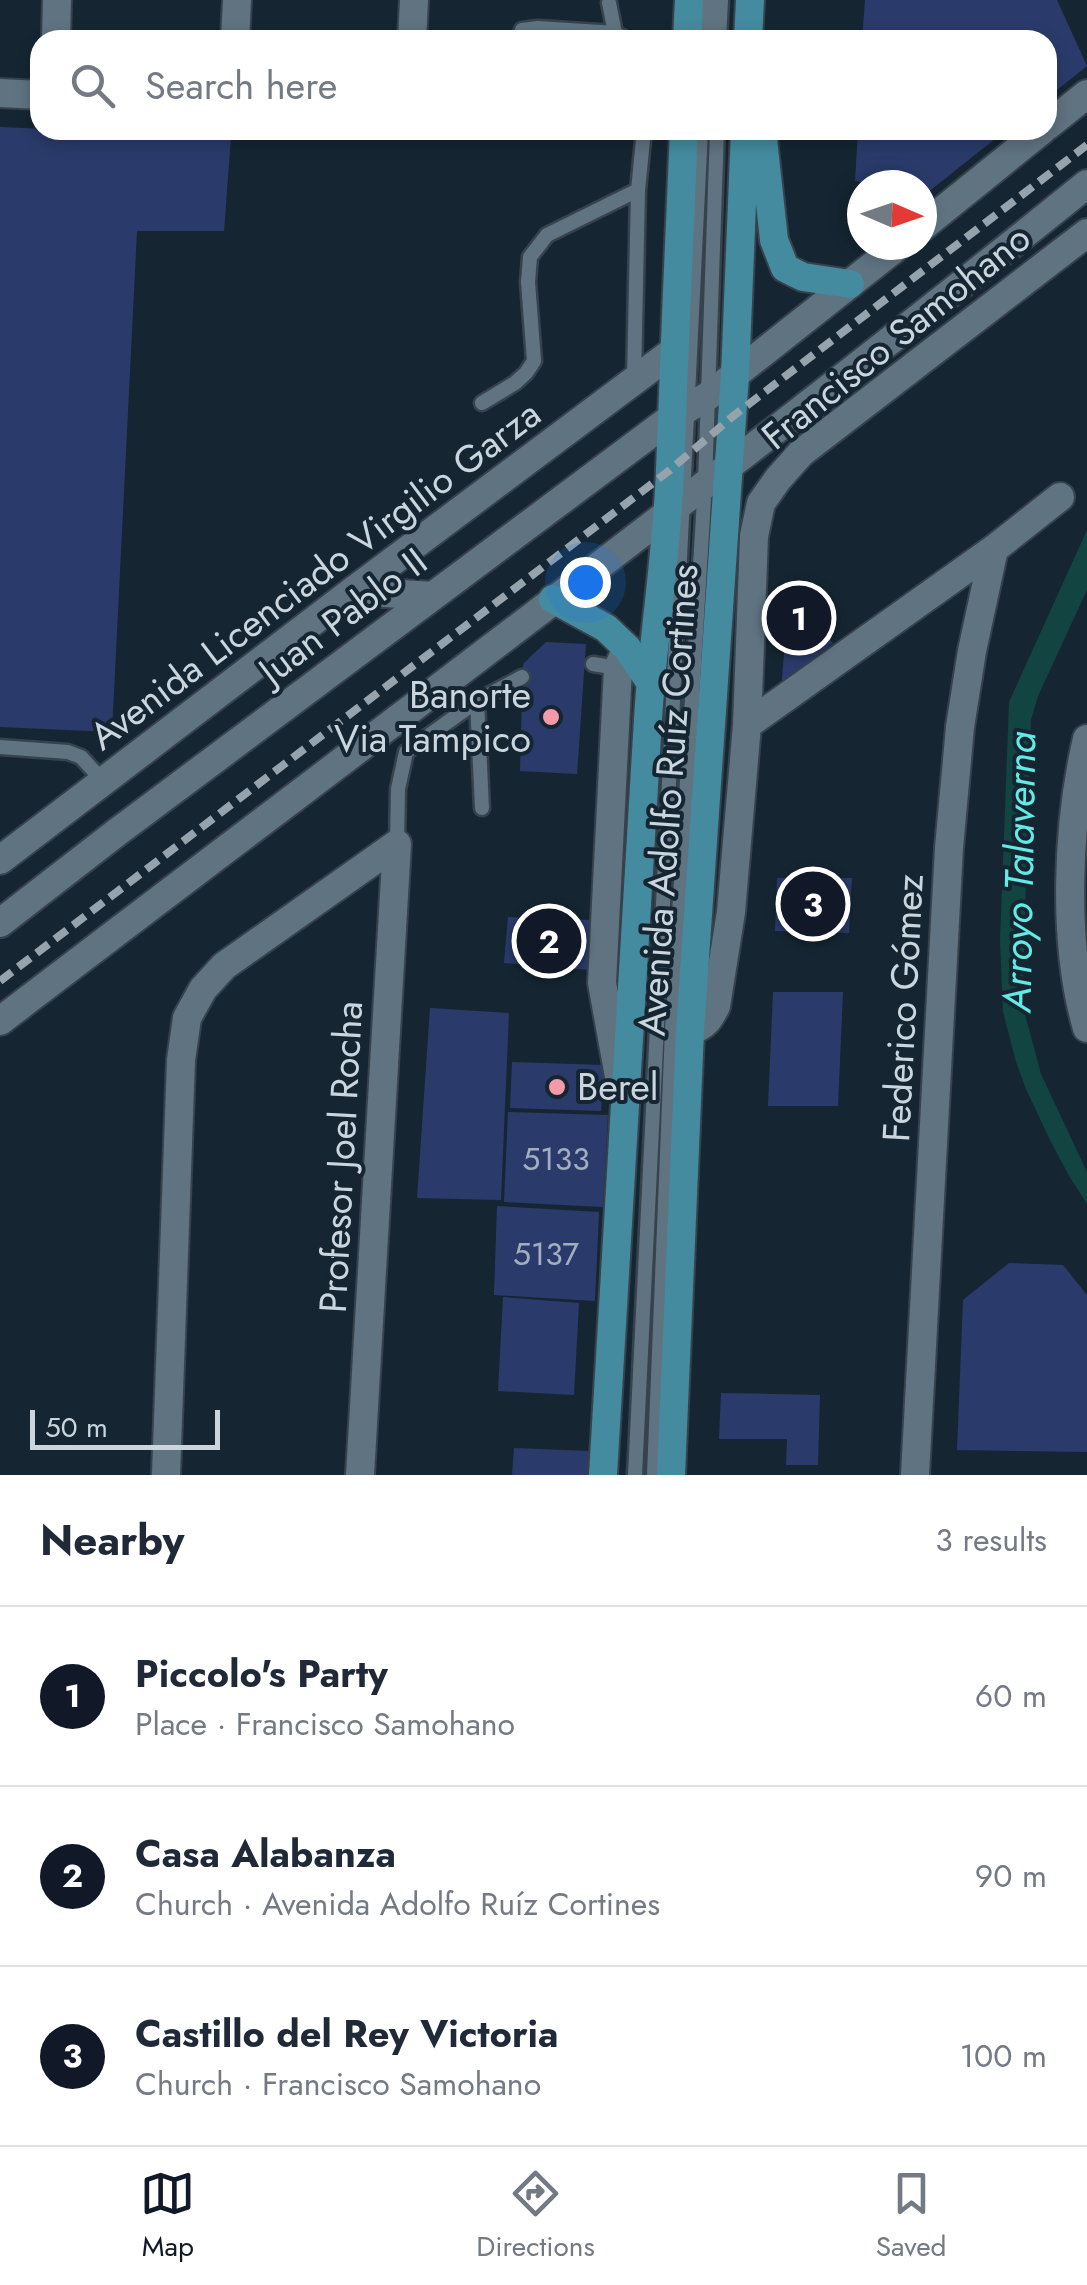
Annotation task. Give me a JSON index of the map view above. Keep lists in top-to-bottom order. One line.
{"streets":{"main road":["Avenida Adolfo Ruíz Cortines"],"street":["Francisco Samohano","Avenida Licenciado Virgilio Garza","Juan Pablo II","Federico Gómez","Profesor Joel Rocha"]},"crossings":[["Francisco Samohano","Avenida Adolfo Ruíz Cortines"],["Avenida Licenciado Virgilio Garza","Avenida Adolfo Ruíz Cortines"],["Juan Pablo II","Avenida Adolfo Ruíz Cortines"]],"water":["Arroyo Talaverna"],"places":["Banorte Via Tampico","Berel"],"house_numbers":["5133","5137"],"scale_bar":"50 m","north":"right","page":{"search":"Search here","pins":["1","3","2"],"scale":"50 m","heading":["Nearby","3 results"],"list":[{"mark":"1","name":"Piccolo's Party","note":"Place · Francisco Samohano","value":"60 m"},{"mark":"2","name":"Casa Alabanza","note":"Church · Avenida Adolfo Ruíz Cortines","value":"90 m"},{"mark":"3","name":"Castillo del Rey Victoria","note":"Church · Francisco Samohano","value":"100 m"}],"nav":["Map","Directions","Saved"]}}
